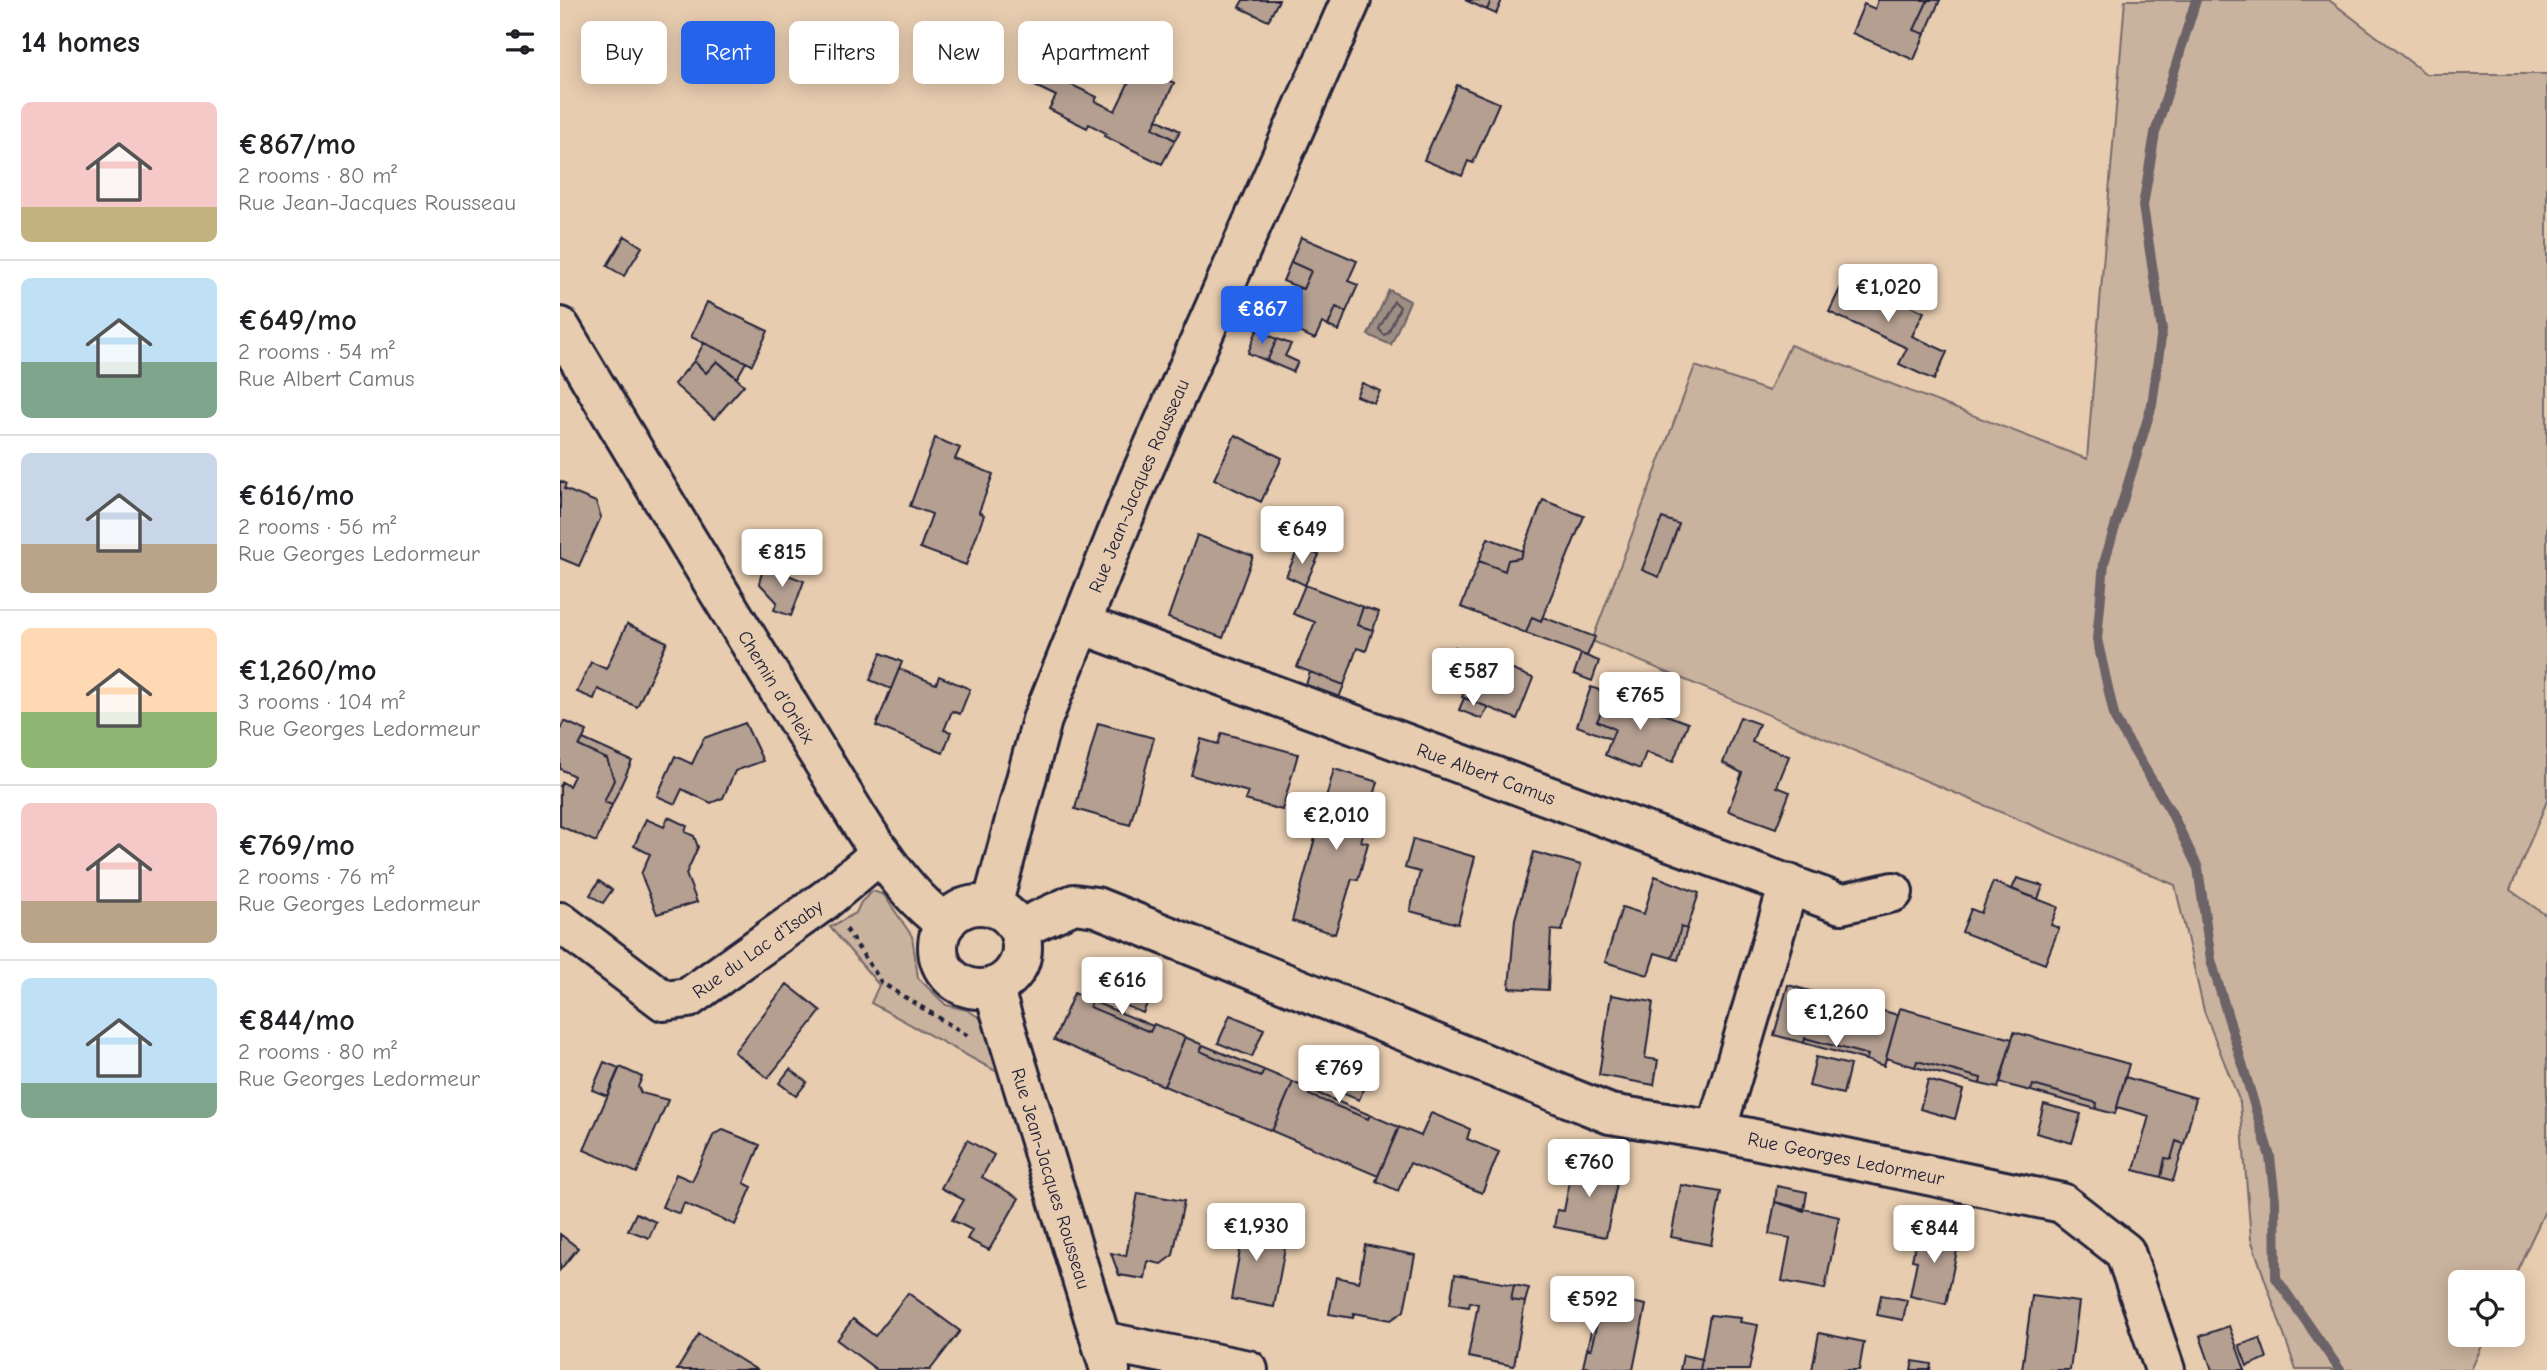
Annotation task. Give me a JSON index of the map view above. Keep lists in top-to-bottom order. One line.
{"streets":{"street":["Rue Jean-Jacques Rousseau","Chemin d'Orleix","Rue Albert Camus","Rue du Lac d'Isaby","Rue Georges Ledormeur"]},"crossings":[["Rue Jean-Jacques Rousseau","Chemin d'Orleix"],["Rue Jean-Jacques Rousseau","Rue Albert Camus"],["Rue Jean-Jacques Rousseau","Rue Georges Ledormeur"],["Chemin d'Orleix","Rue du Lac d'Isaby"],["Chemin d'Orleix","Rue Georges Ledormeur"]],"page":{"heading":"14 homes","chip":["Buy","Rent","Filters","New","Apartment"],"list":[{"name":"€867/mo","note":"2 rooms · 80 m² · Rue Jean-Jacques Rousseau"},{"name":"€649/mo","note":"2 rooms · 54 m² · Rue Albert Camus"},{"name":"€616/mo","note":"2 rooms · 56 m² · Rue Georges Ledormeur"},{"name":"€1,260/mo","note":"3 rooms · 104 m² · Rue Georges Ledormeur"},{"name":"€769/mo","note":"2 rooms · 76 m² · Rue Georges Ledormeur"},{"name":"€844/mo","note":"2 rooms · 80 m² · Rue Georges Ledormeur"}],"price":["€1,020","€867","€649","€815","€587","€765","€2,010","€616","€1,260","€769","€760","€1,930","€844","€592"]}}
